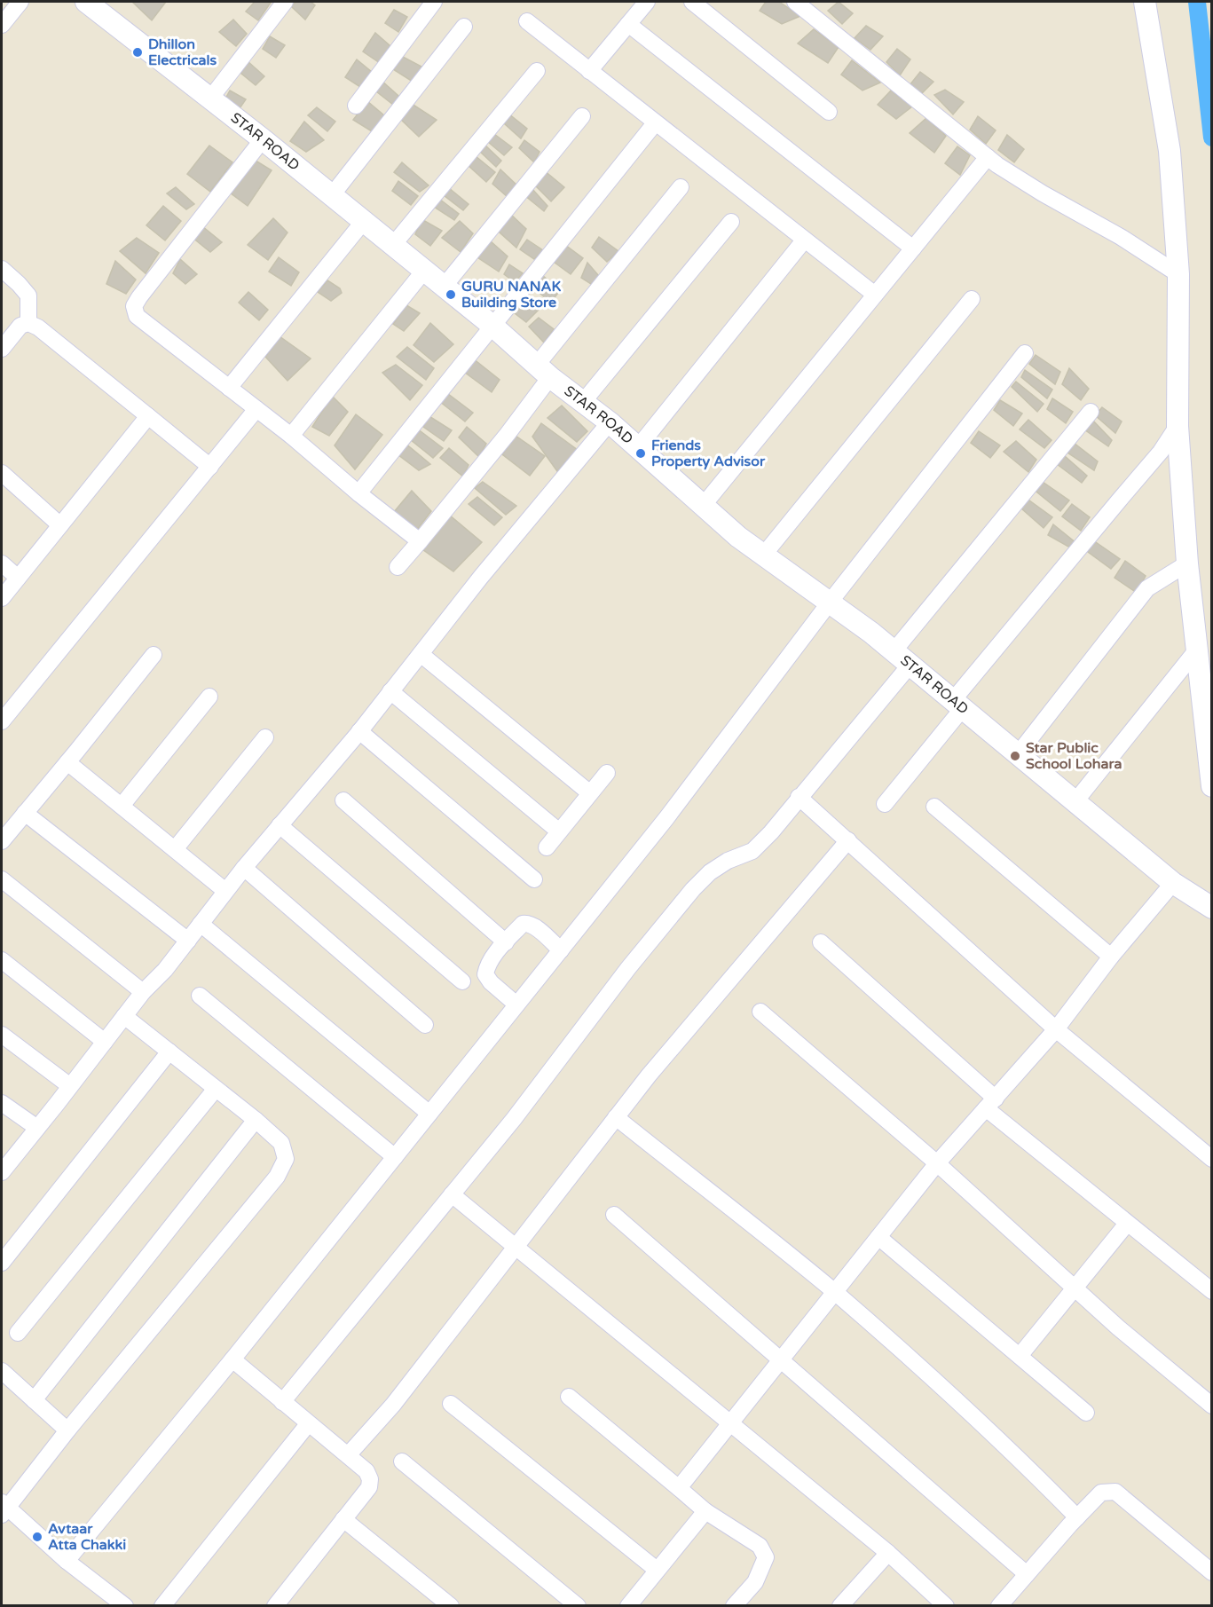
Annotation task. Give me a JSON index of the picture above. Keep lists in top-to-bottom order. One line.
{"streets":{"street":["STAR ROAD"]},"places":["Dhillon Electricals","GURU NANAK Building Store","Friends Property Advisor","Star Public School Lohara","Avtaar Atta Chakki"]}
